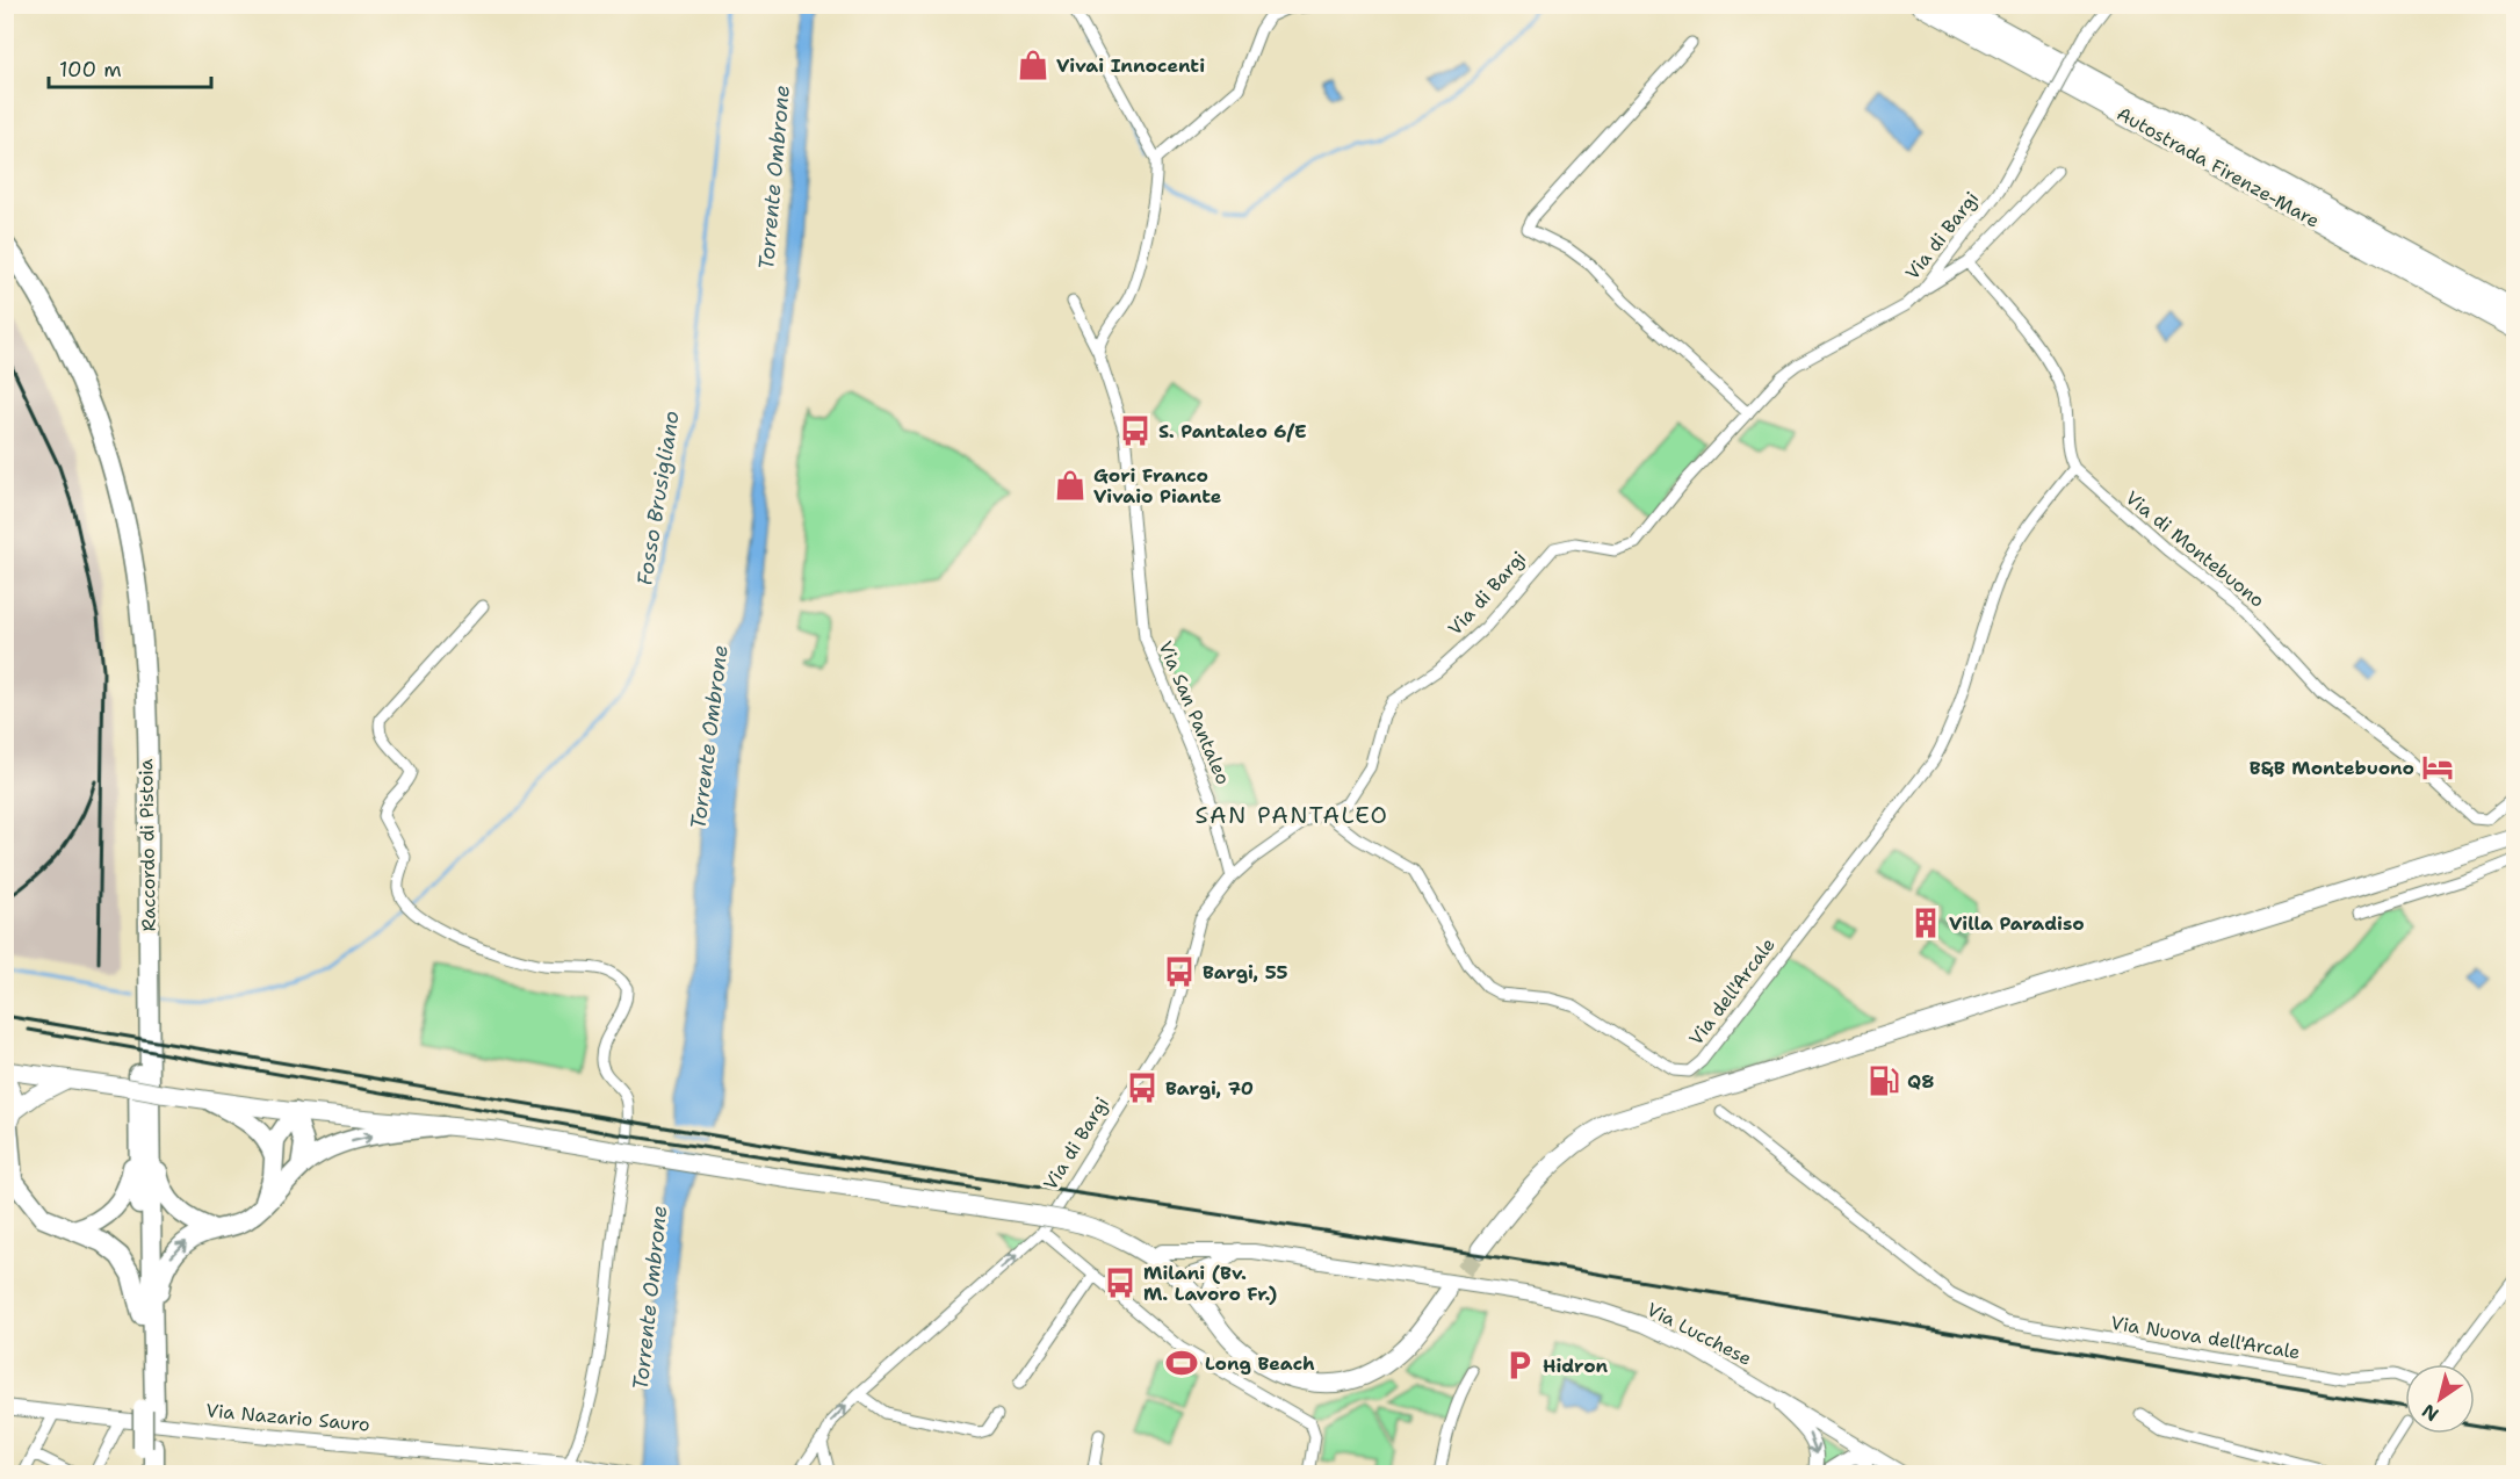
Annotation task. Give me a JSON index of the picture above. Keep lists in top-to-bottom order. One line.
{"streets":{"highway":["Autostrada Firenze-Mare","Raccordo di Pistoia"],"street":["Via di Bargi","Via di Montebuono","Via San Pantaleo","Via dell'Arcale","Via Lucchese","Via Nuova dell'Arcale","Via Nazario Sauro"]},"crossings":[["Via di Bargi","Via San Pantaleo"],["Via di Bargi","Via dell'Arcale"],["Via di Montebuono","Via dell'Arcale"]],"districts":["SAN PANTALEO"],"water":["Torrente Ombrone","Fosso Brusigliano"],"places":{"shop":["Vivai Innocenti","Gori Franco Vivaio Piante"],"bus stop":["S. Pantaleo 6/E","Bargi, 55","Bargi, 70","Milani (Bv. M. Lavoro Fr.)"],"hotel":["B&B Montebuono"],"building":["Villa Paradiso"],"fuel station":["Q8"],"sports":["Long Beach"],"parking":["Hidron"]},"scale_bar":"100 m","north":"bottom left"}
